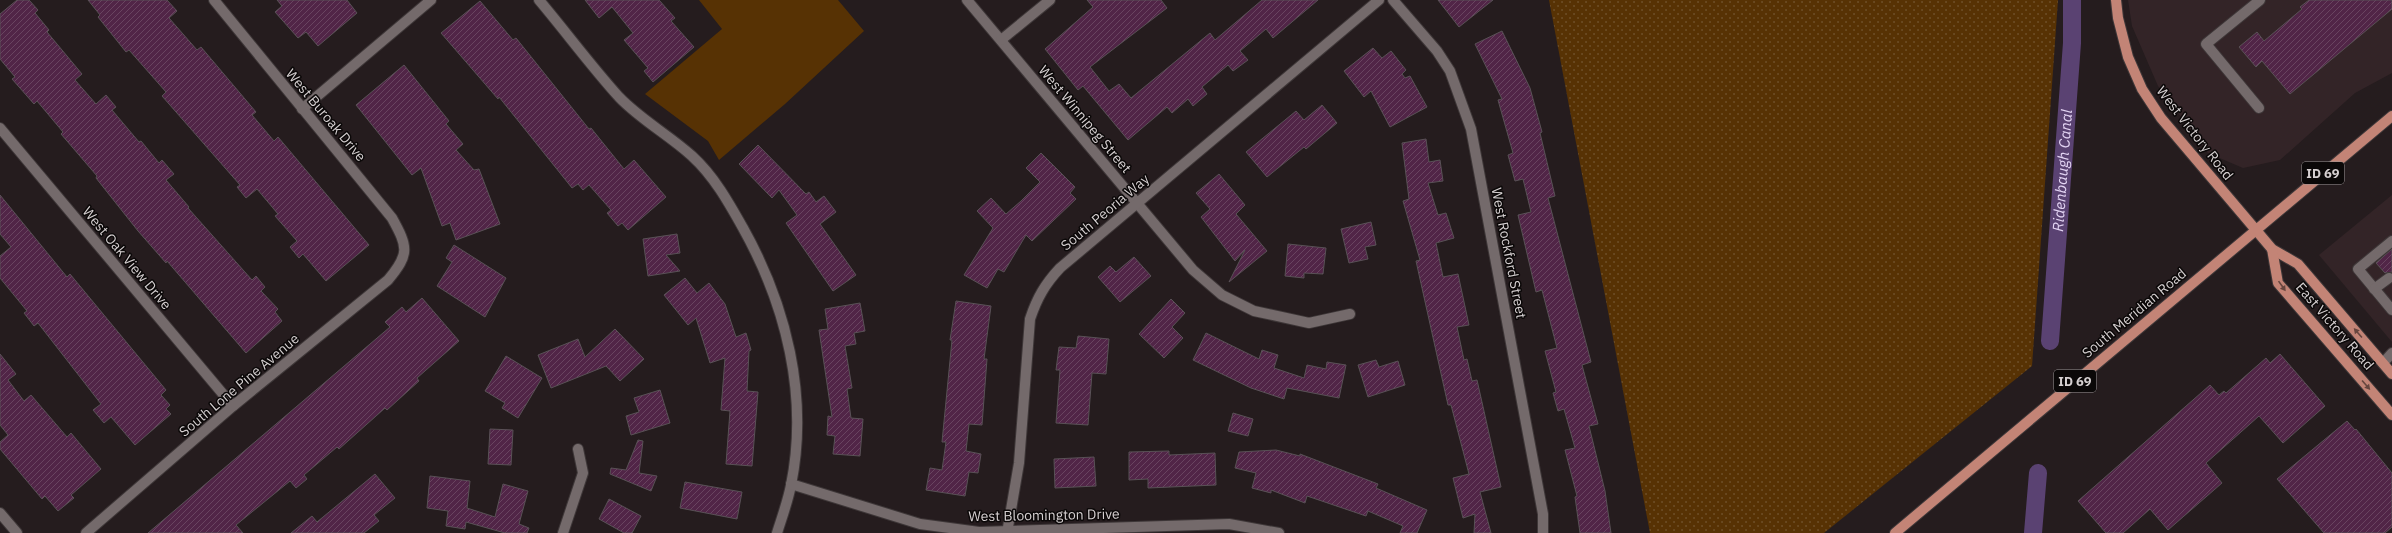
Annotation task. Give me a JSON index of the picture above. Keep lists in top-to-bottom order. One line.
{"streets":{"main road":["West Victory Road","ID 69","South Meridian Road","East Victory Road"],"street":["West Buroak Drive","West Winnipeg Street","South Peoria Way","West Rockford Street","West Oak View Drive","South Lone Pine Avenue","West Bloomington Drive"]},"crossings":[["West Buroak Drive","South Lone Pine Avenue"],["West Winnipeg Street","South Peoria Way"],["West Victory Road","South Meridian Road"],["West Victory Road","East Victory Road"],["South Peoria Way","West Bloomington Drive"],["West Oak View Drive","South Lone Pine Avenue"],["South Meridian Road","East Victory Road"]],"water":["Ridenbaugh Canal"]}
